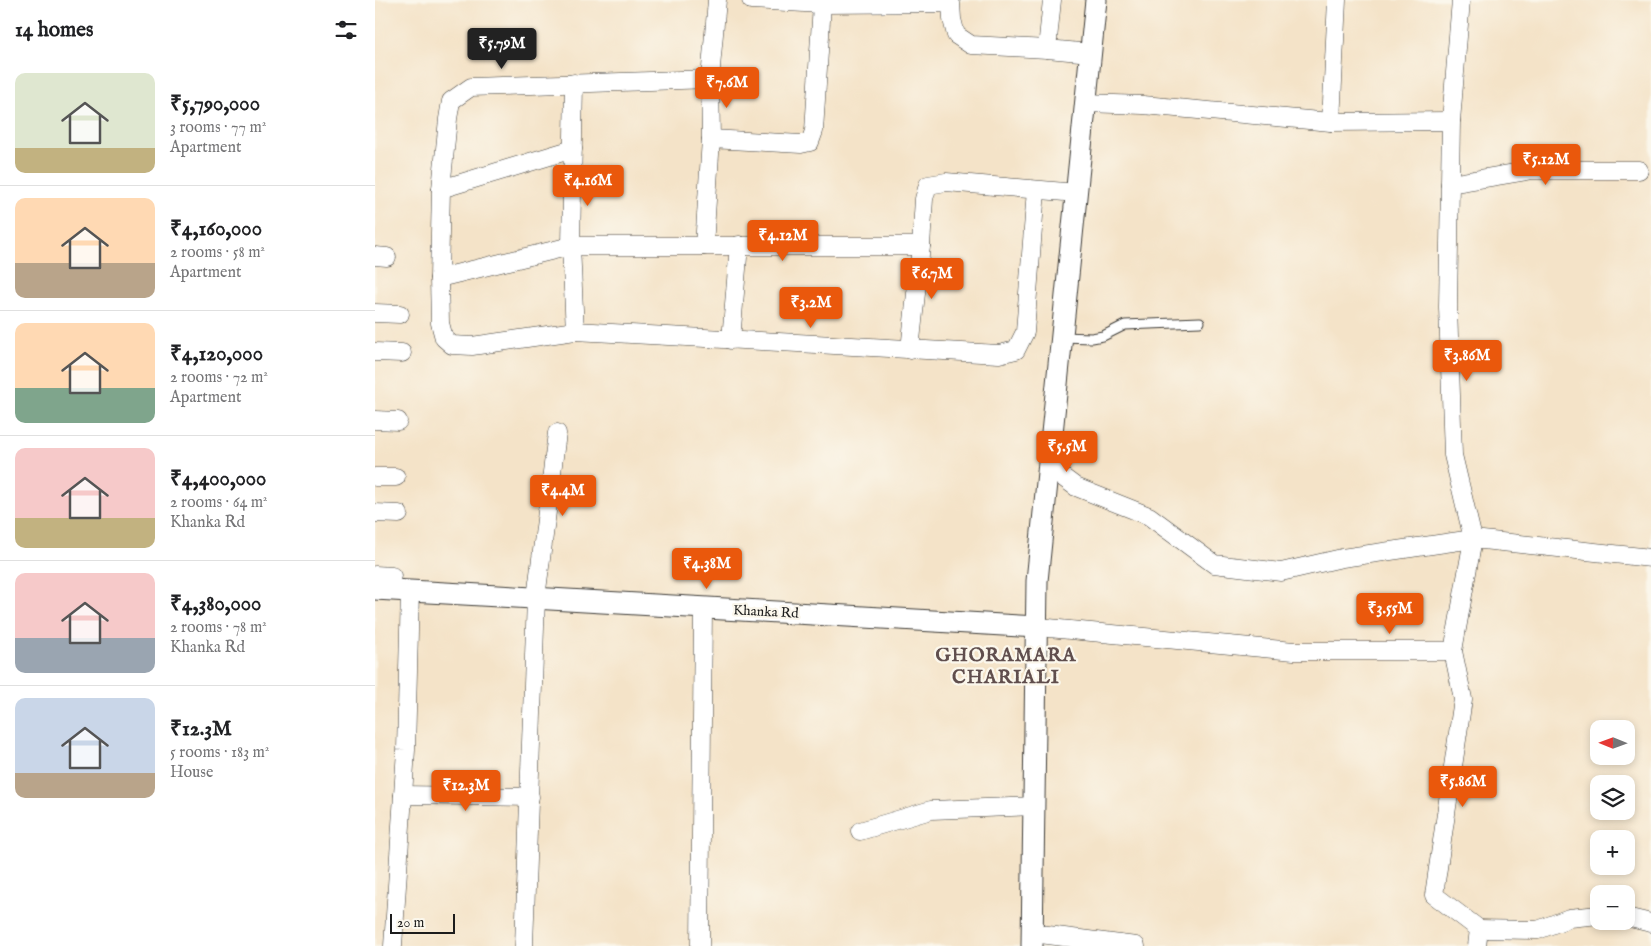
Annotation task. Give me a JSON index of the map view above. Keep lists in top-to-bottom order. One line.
{"streets":{"street":["Khanka Rd"]},"districts":["GHORAMARA CHARIALI"],"scale_bar":"20 m","north":"left","page":{"heading":"14 homes","price":["₹5.79M","₹7.6M","₹5.12M","₹4.16M","₹4.12M","₹6.7M","₹3.2M","₹3.86M","₹5.5M","₹4.4M","₹4.38M","₹3.55M","₹5.86M","₹12.3M"],"list":[{"name":"₹5,790,000","note":"3 rooms · 77 m² · Apartment"},{"name":"₹4,160,000","note":"2 rooms · 58 m² · Apartment"},{"name":"₹4,120,000","note":"2 rooms · 72 m² · Apartment"},{"name":"₹4,400,000","note":"2 rooms · 64 m² · Khanka Rd"},{"name":"₹4,380,000","note":"2 rooms · 78 m² · Khanka Rd"},{"name":"₹12.3M","note":"5 rooms · 183 m² · House"}],"map_buttons":["+","−"],"scale":"20 m"}}
